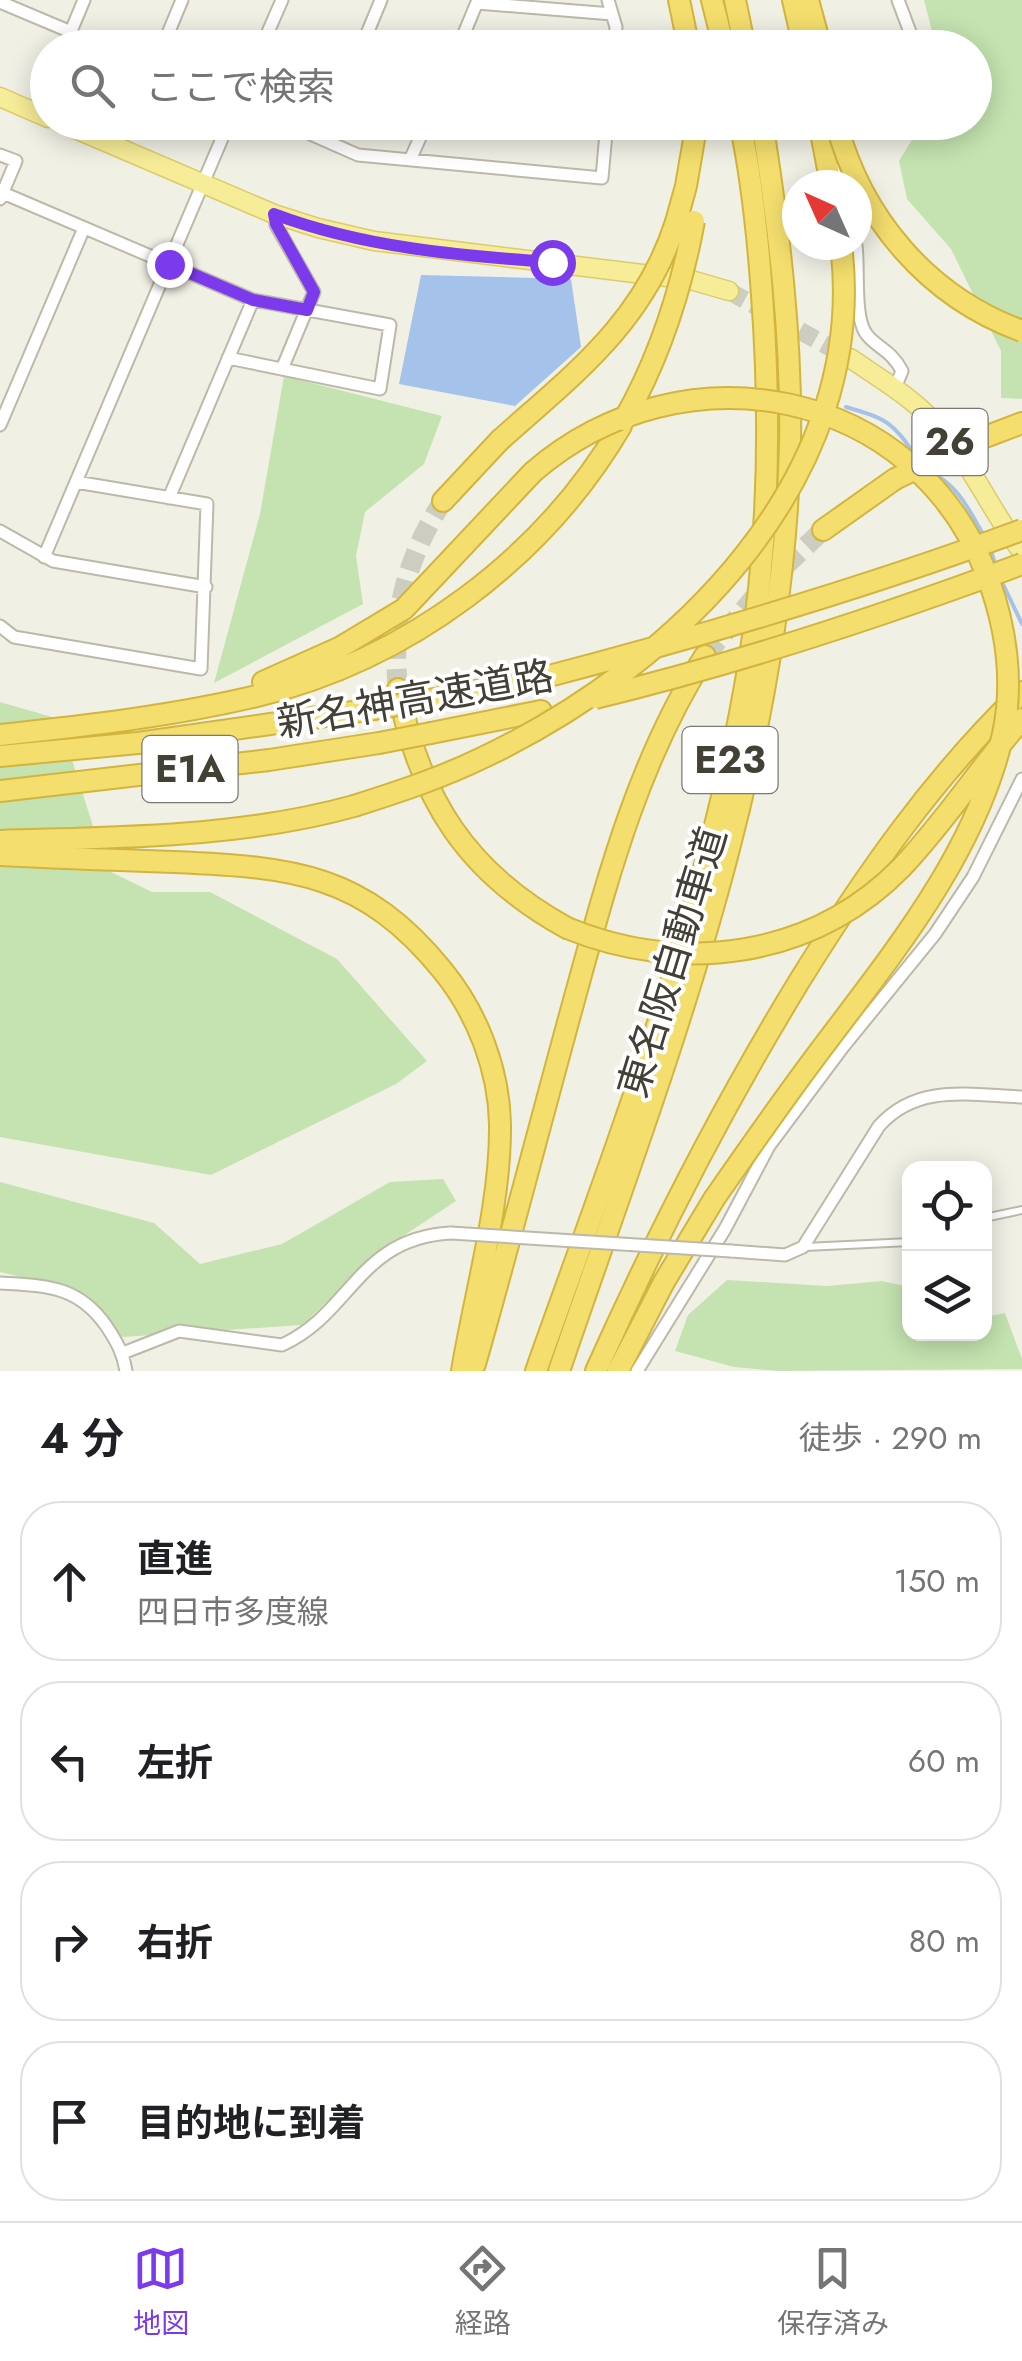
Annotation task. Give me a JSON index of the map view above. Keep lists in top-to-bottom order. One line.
{"streets":{"highway":["新名神高速道路","E23","E1A","東名阪自動車道"],"main road":["26"]},"north":"top left","page":{"search":"ここで検索","heading":["4 分","徒歩 · 290 m"],"list":[["直進","四日市多度線","150 m"],["左折","60 m"],["右折","80 m"],"目的地に到着"],"nav":["地図","経路","保存済み"]}}
